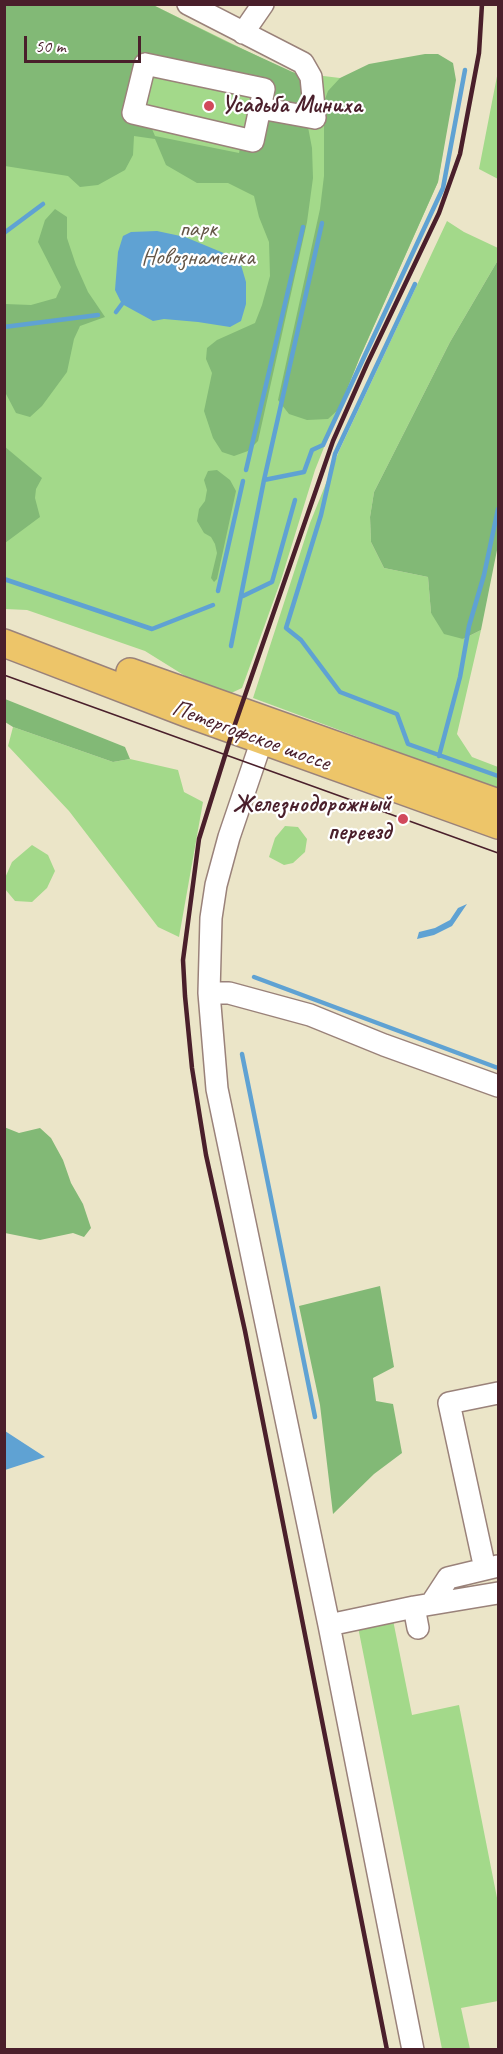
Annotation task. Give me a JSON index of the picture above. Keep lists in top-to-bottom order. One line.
{"streets":{"main road":["Петергофское шоссе"]},"parks":["парк Новознаменка"],"places":["Усадьба Миниха","Железнодорожный переезд"],"scale_bar":"50 m"}
